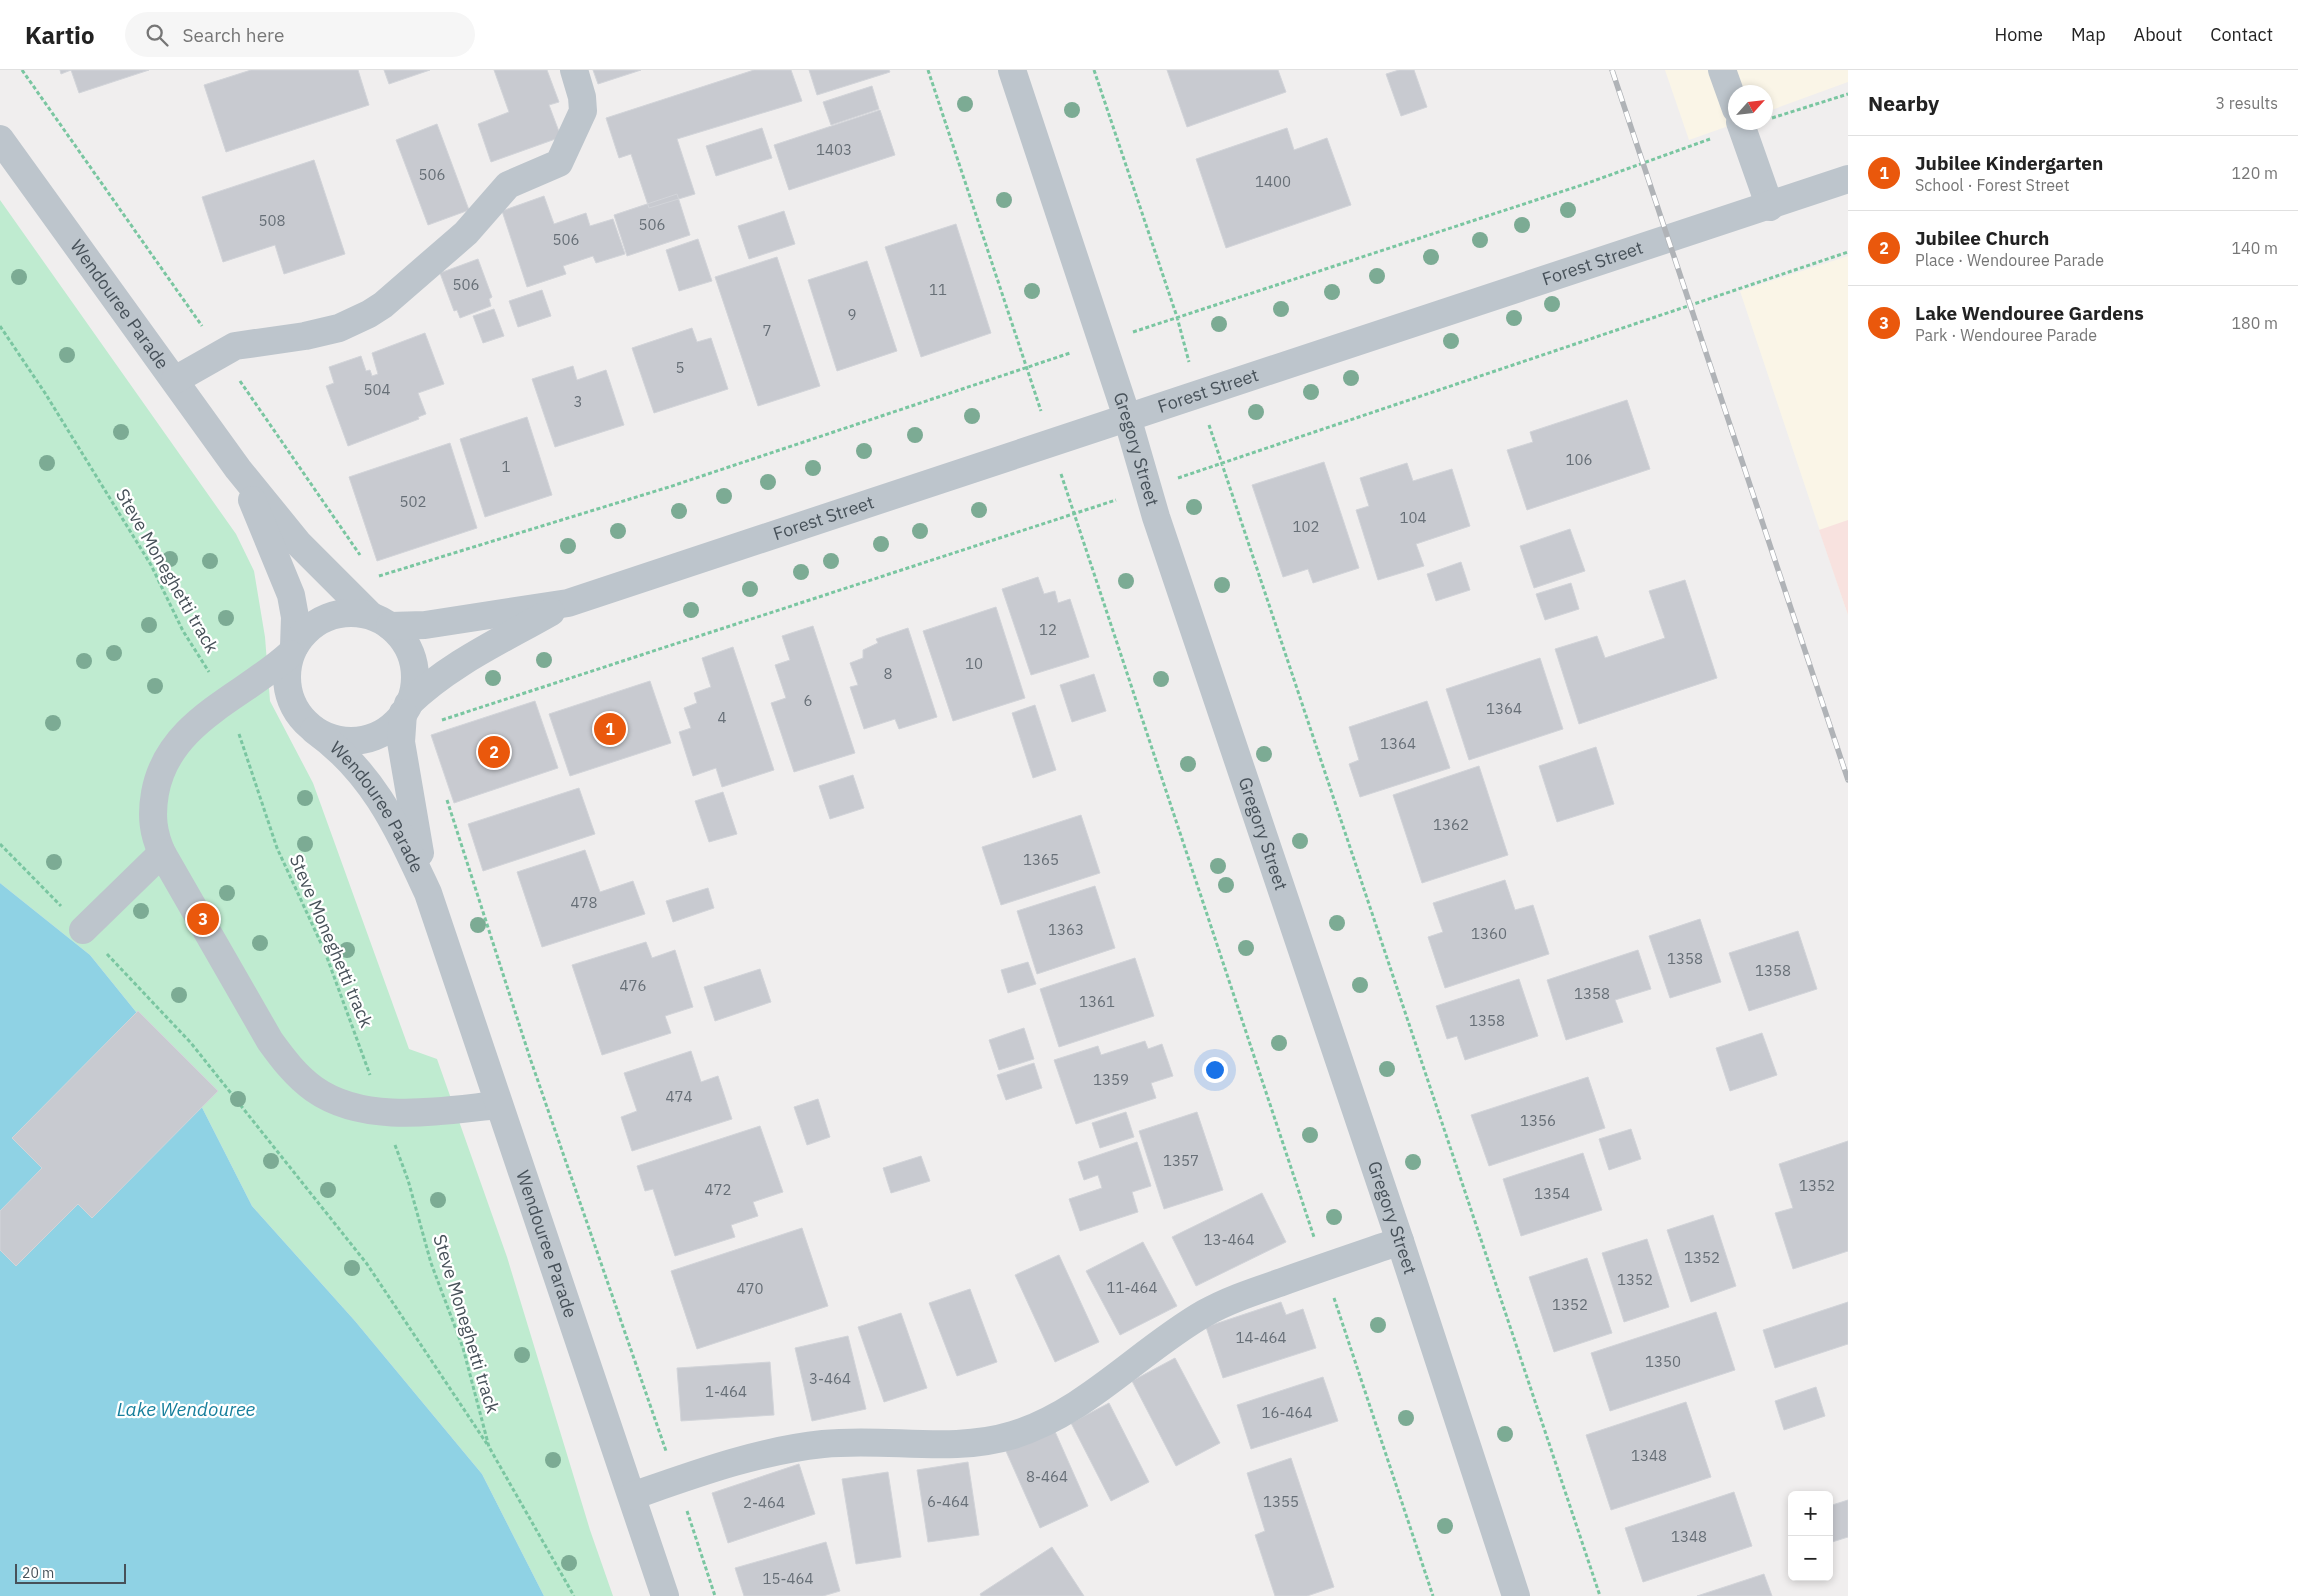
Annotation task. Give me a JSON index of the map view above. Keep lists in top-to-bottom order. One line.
{"streets":{"street":["Forest Street","Wendouree Parade","Gregory Street"],"path":["Steve Moneghetti track"]},"crossings":[["Forest Street","Wendouree Parade"],["Forest Street","Gregory Street"]],"water":["Lake Wendouree"],"house_numbers":["1403","506","1400","508","506","506","506","11","9","7","5","504","3","106","1","502","104","102","12","10","8","6","1364","4","1364","1362","1365","478","1363","1360","1358","1358","476","1358","1361","1358","1359","474","1356","1357","1352","472","1354","13-464","1352","1352","11-464","470","1352","14-464","1350","3-464","1-464","16-464","1348","8-464","6-464","1355","2-464","1348","15-464"],"scale_bar":"20 m","north":"top right","page":{"header":"Kartio","search":"Search here","nav":["Home","Map","About","Contact"],"heading":["Nearby","3 results"],"list":[{"mark":"1","name":"Jubilee Kindergarten","note":"School · Forest Street","value":"120 m"},{"mark":"2","name":"Jubilee Church","note":"Place · Wendouree Parade","value":"140 m"},{"mark":"3","name":"Lake Wendouree Gardens","note":"Park · Wendouree Parade","value":"180 m"}],"pins":["1","2","3"],"map_buttons":["+","−"],"scale":"20 m"}}
